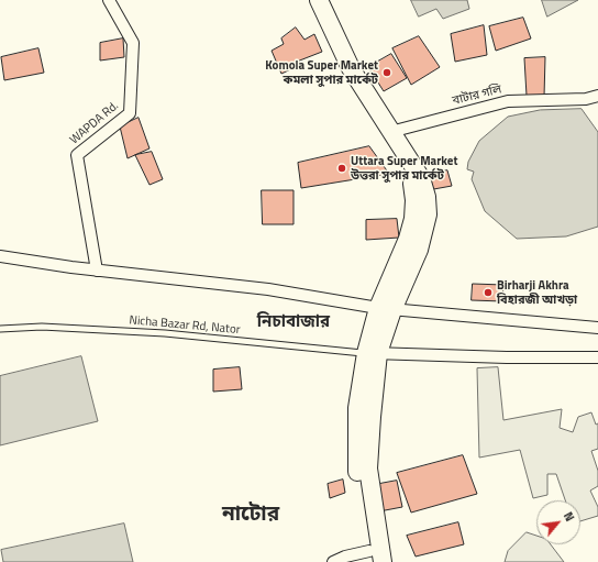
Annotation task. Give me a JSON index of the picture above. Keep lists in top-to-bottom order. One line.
{"streets":{"street":["বাটার গলি","WAPDA Rd."],"lane":["Nicha Bazar Rd, Nator"]},"districts":["নিচাবাজার","নাটোর"],"places":["Komola Super Market কমলা সুপার মার্কেট","Uttara Super Market উত্তরা সুপার মার্কেট","Birharji Akhra বিহারজী আখড়া"],"north":"top right"}
